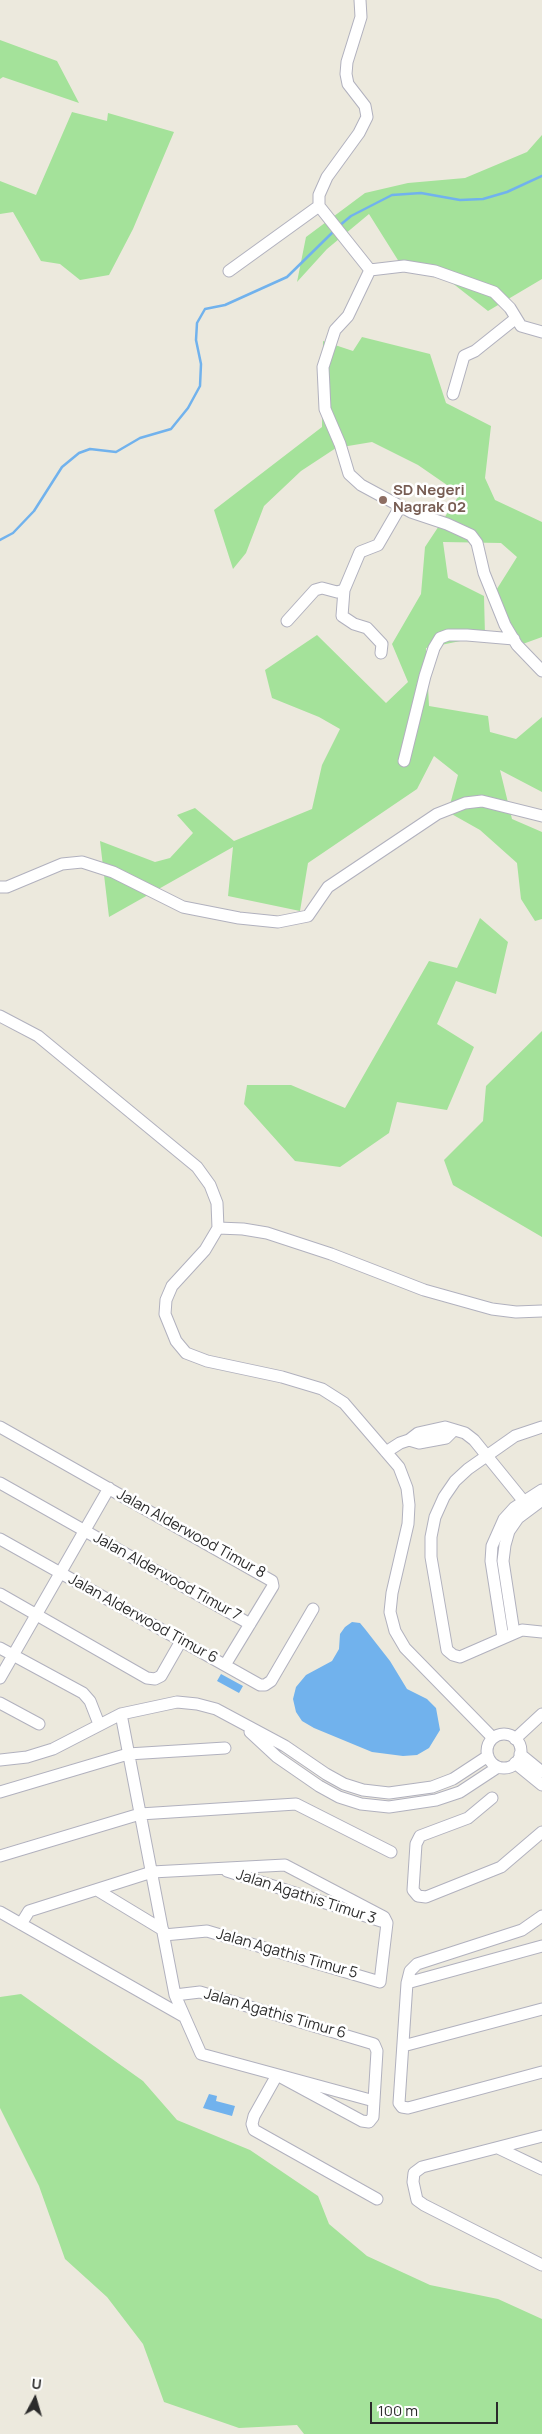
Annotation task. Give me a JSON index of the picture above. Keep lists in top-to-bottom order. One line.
{"streets":{"street":["Jalan Alderwood Timur 8","Jalan Alderwood Timur 7","Jalan Alderwood Timur 6","Jalan Agathis Timur 3","Jalan Agathis Timur 5","Jalan Agathis Timur 6"]},"crossings":[["Jalan Alderwood Timur 8","Jalan Alderwood Timur 7"],["Jalan Agathis Timur 3","Jalan Agathis Timur 5"]],"places":["SD Negeri Nagrak 02"],"scale_bar":"100 m","north":"top"}
